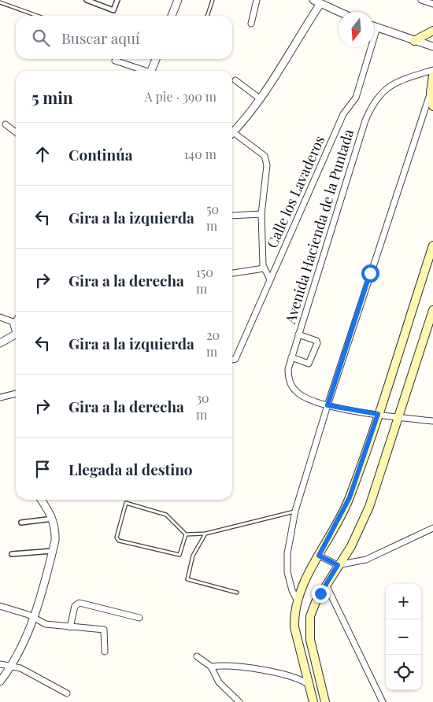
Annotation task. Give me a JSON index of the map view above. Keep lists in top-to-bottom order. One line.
{"streets":{"street":["Calle los Lavaderos","Avenida Hacienda de la Puntada"]},"north":"bottom","page":{"search":"Buscar aquí","heading":["5 min","A pie · 390 m"],"list":[["Continúa","140 m"],["Gira a la izquierda","50 m"],["Gira a la derecha","150 m"],["Gira a la izquierda","20 m"],["Gira a la derecha","30 m"],"Llegada al destino"],"map_buttons":["+","−"]}}
